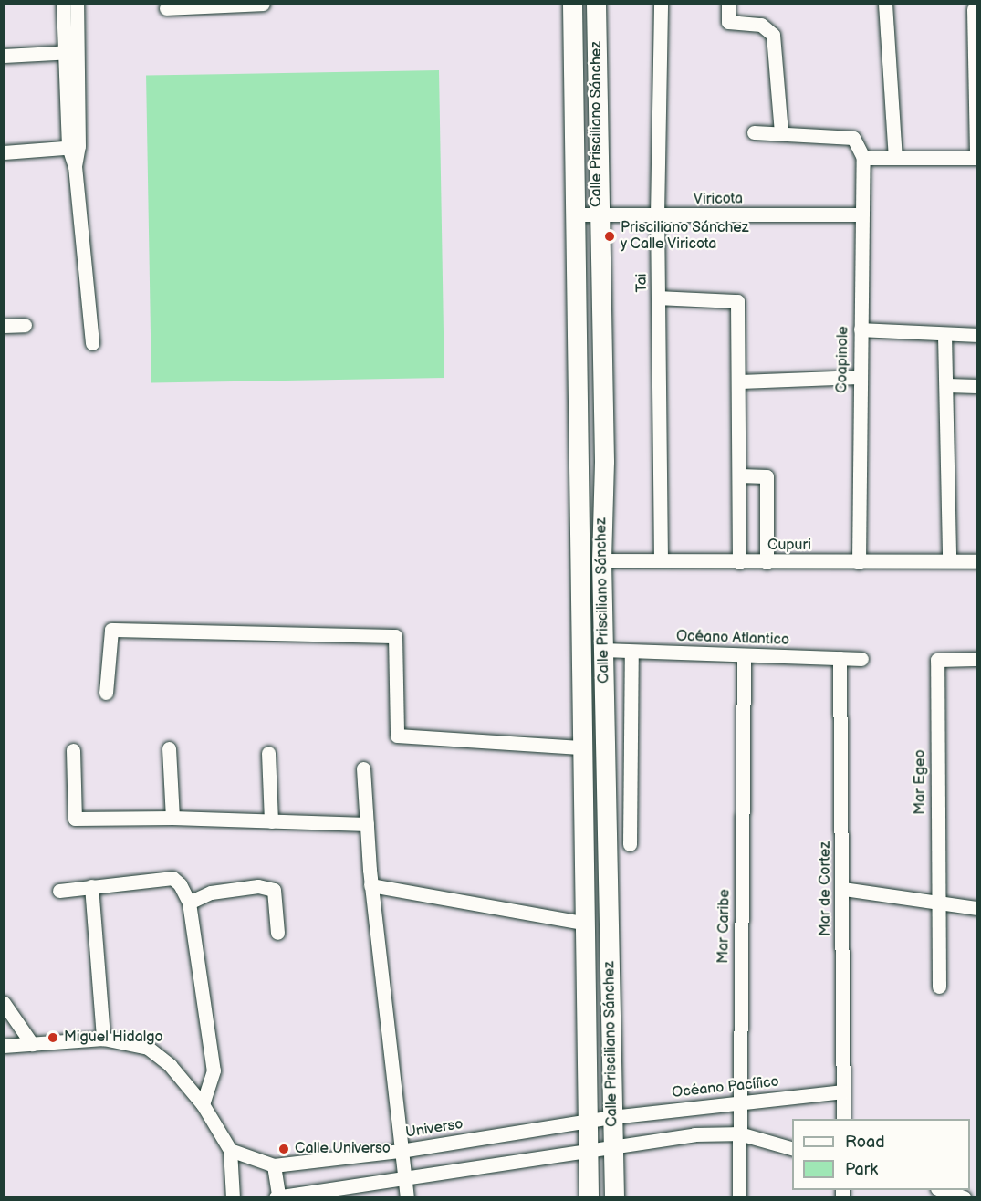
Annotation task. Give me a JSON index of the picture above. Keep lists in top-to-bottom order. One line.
{"streets":{"main road":["Calle Prisciliano Sánchez"],"street":["Viricota","Tai","Coapinole","Cupuri","Océano Atlantico","Mar Egeo","Mar de Cortez","Mar Caribe","Océano Pacífico","Universo"]},"crossings":[["Calle Prisciliano Sánchez","Viricota"],["Calle Prisciliano Sánchez","Cupuri"],["Calle Prisciliano Sánchez","Océano Atlantico"],["Calle Prisciliano Sánchez","Océano Pacífico"],["Calle Prisciliano Sánchez","Universo"],["Viricota","Tai"],["Viricota","Coapinole"],["Tai","Cupuri"],["Coapinole","Cupuri"],["Océano Atlantico","Mar de Cortez"],["Océano Atlantico","Mar Caribe"],["Mar de Cortez","Océano Pacífico"],["Mar Caribe","Océano Pacífico"],["Océano Pacífico","Universo"]],"places":["Prisciliano Sánchez y Calle Viricota","Miguel Hidalgo","Calle Universo"],"legend":["Road","Park"]}
